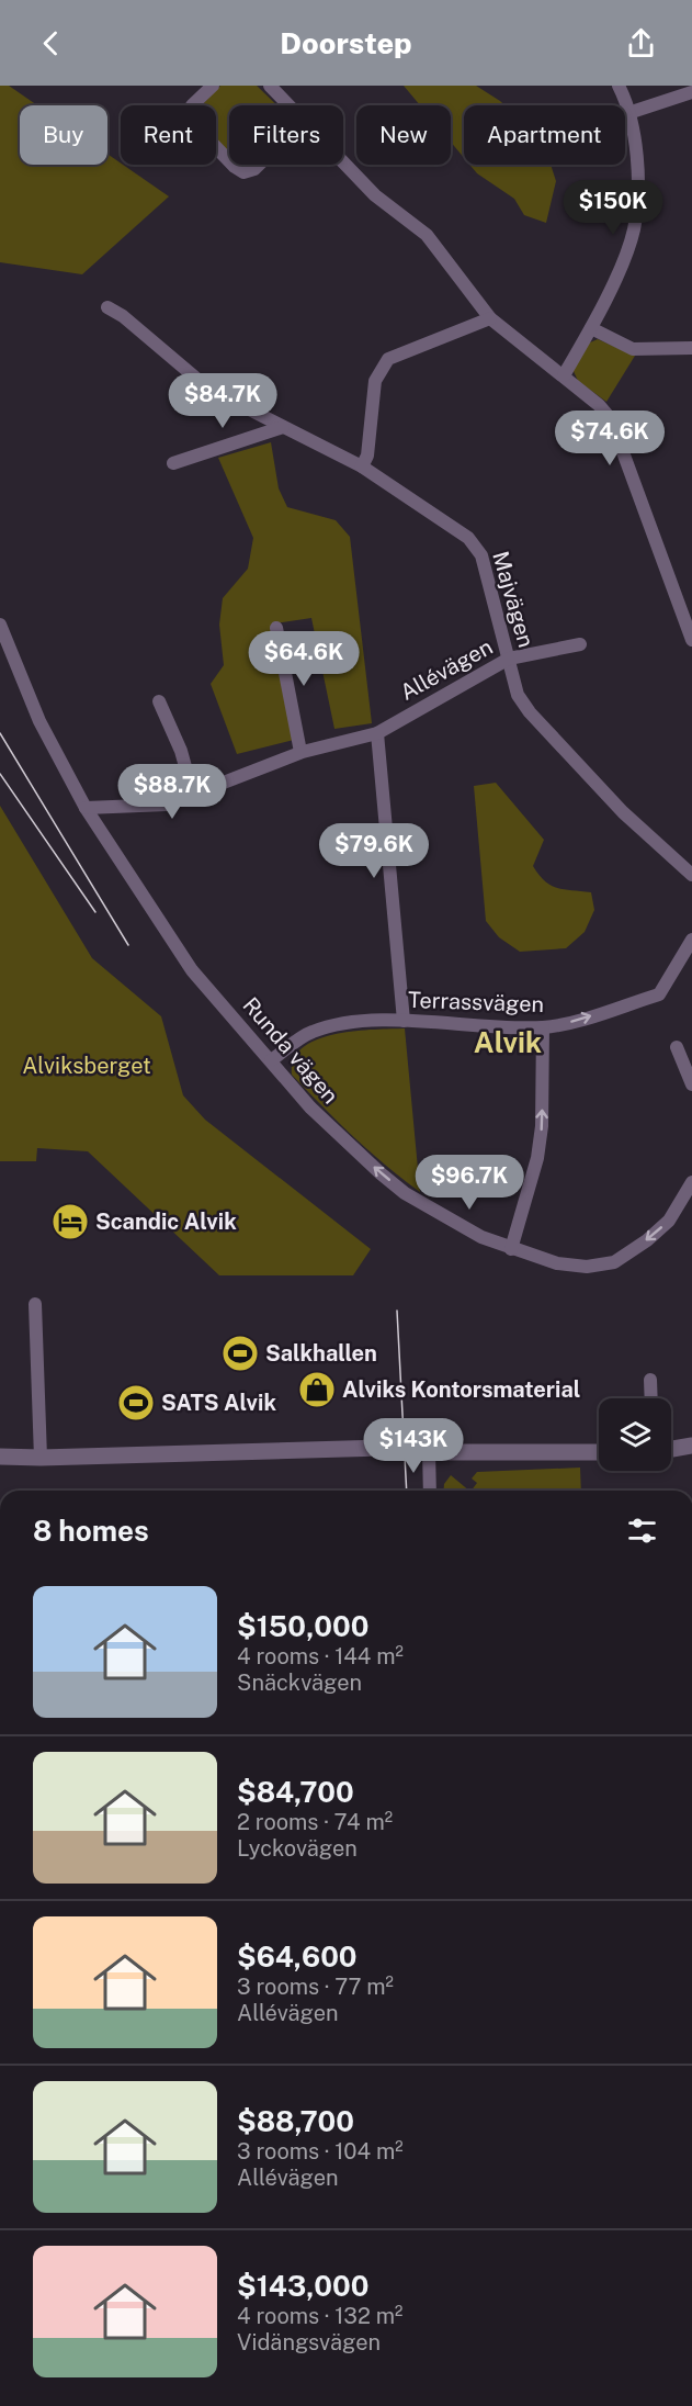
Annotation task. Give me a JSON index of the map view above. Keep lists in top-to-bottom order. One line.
{"streets":{"street":["Majvägen","Allévägen","Terrassvägen","Runda vägen"]},"crossings":[["Majvägen","Allévägen"],["Allévägen","Runda vägen"],["Terrassvägen","Runda vägen"]],"one_way":["Terrassvägen","Runda vägen"],"districts":["Alvik"],"parks":["Alviksberget"],"places":{"hotel":["Scandic Alvik"],"sports":["Salkhallen","SATS Alvik"],"shop":["Alviks Kontorsmaterial"]},"page":{"header":"Doorstep","chip":["Buy","Rent","Filters","New","Apartment"],"price":["$150K","$84.7K","$74.6K","$64.6K","$88.7K","$79.6K","$96.7K","$143K"],"heading":"8 homes","list":[{"name":"$150,000","note":"4 rooms · 144 m² · Snäckvägen"},{"name":"$84,700","note":"2 rooms · 74 m² · Lyckovägen"},{"name":"$64,600","note":"3 rooms · 77 m² · Allévägen"},{"name":"$88,700","note":"3 rooms · 104 m² · Allévägen"},{"name":"$143,000","note":"4 rooms · 132 m² · Vidängsvägen"}]}}
